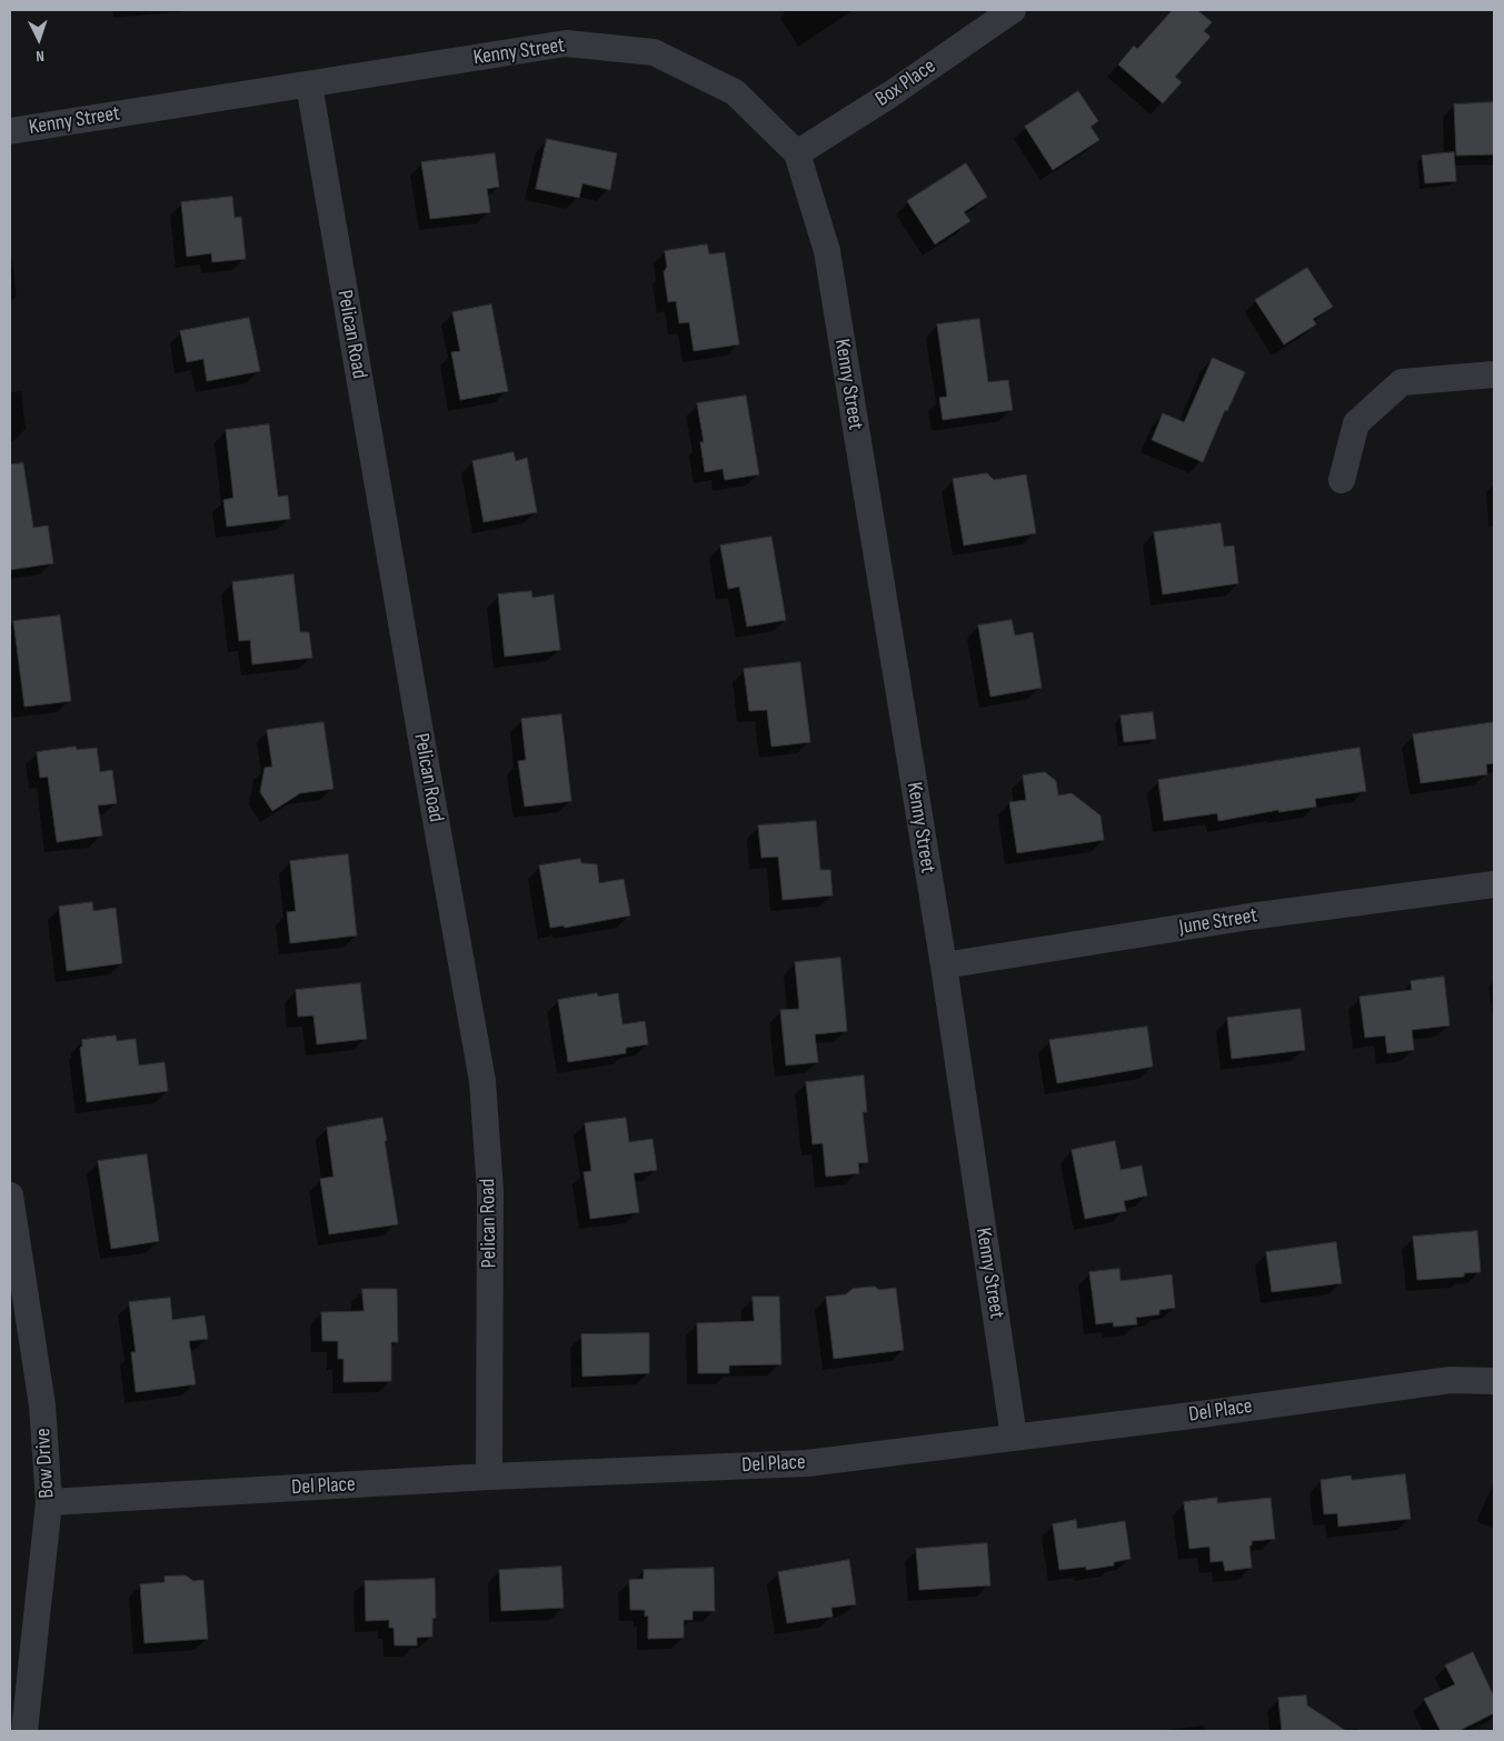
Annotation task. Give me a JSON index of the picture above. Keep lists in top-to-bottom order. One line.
{"streets":{"street":["Kenny Street","Box Place","Pelican Road","June Street","Del Place","Bow Drive"]},"crossings":[["Kenny Street","Box Place"],["Kenny Street","Pelican Road"],["Kenny Street","June Street"],["Kenny Street","Del Place"],["Pelican Road","Del Place"],["Del Place","Bow Drive"]],"north":"bottom"}
